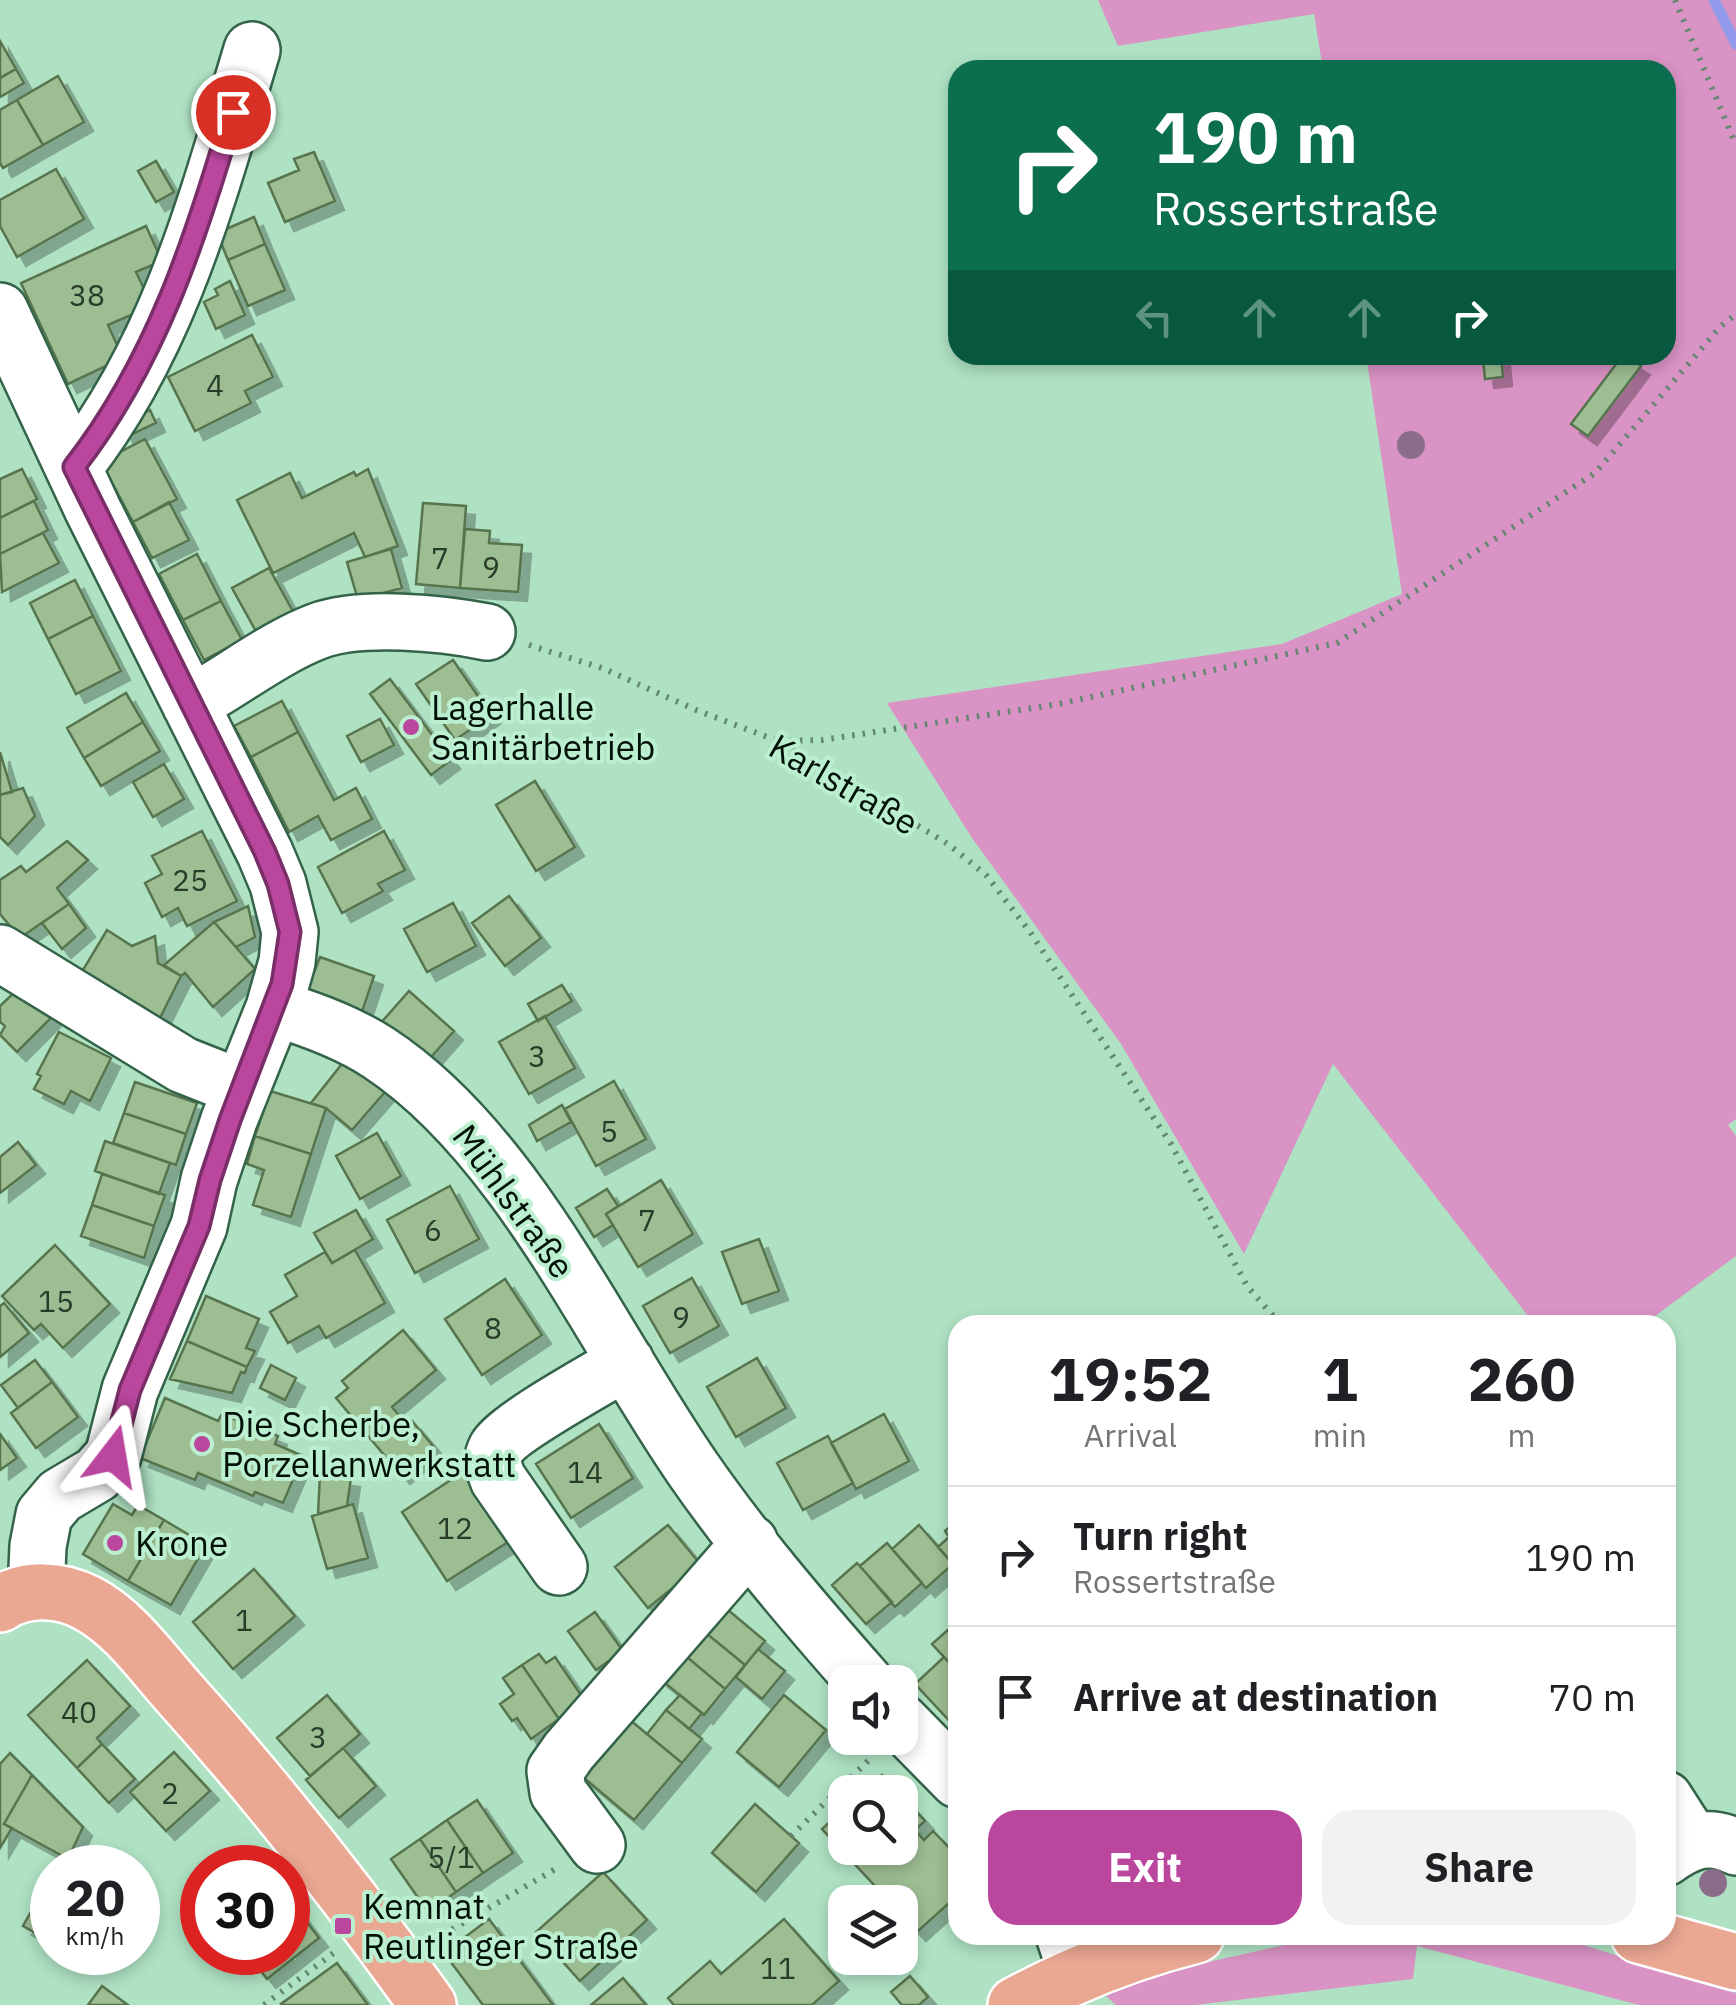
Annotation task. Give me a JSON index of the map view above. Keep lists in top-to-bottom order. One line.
{"streets":{"street":["Mühlstraße"],"path":["Karlstraße"]},"places":{"other":["Lagerhalle Sanitärbetrieb","Die Scherbe, Porzellanwerkstatt","Krone"],"transit":["Kemnat Reutlinger Straße"]},"house_numbers":["38","4","7","9","25","3","5","7","6","15","9","8","14","12","1","40","3","2","5/1","11"],"page":{"turn":["190 m","Rossertstraße"],"eta":["19:52","Arrival","1","min","260","m"],"list":[{"name":"Turn right","note":"Rossertstraße","value":"190 m"},{"name":"Arrive at destination","value":"70 m"}],"buttons":["Exit","Share"],"speed":"20 km/h","limit":"30"}}
